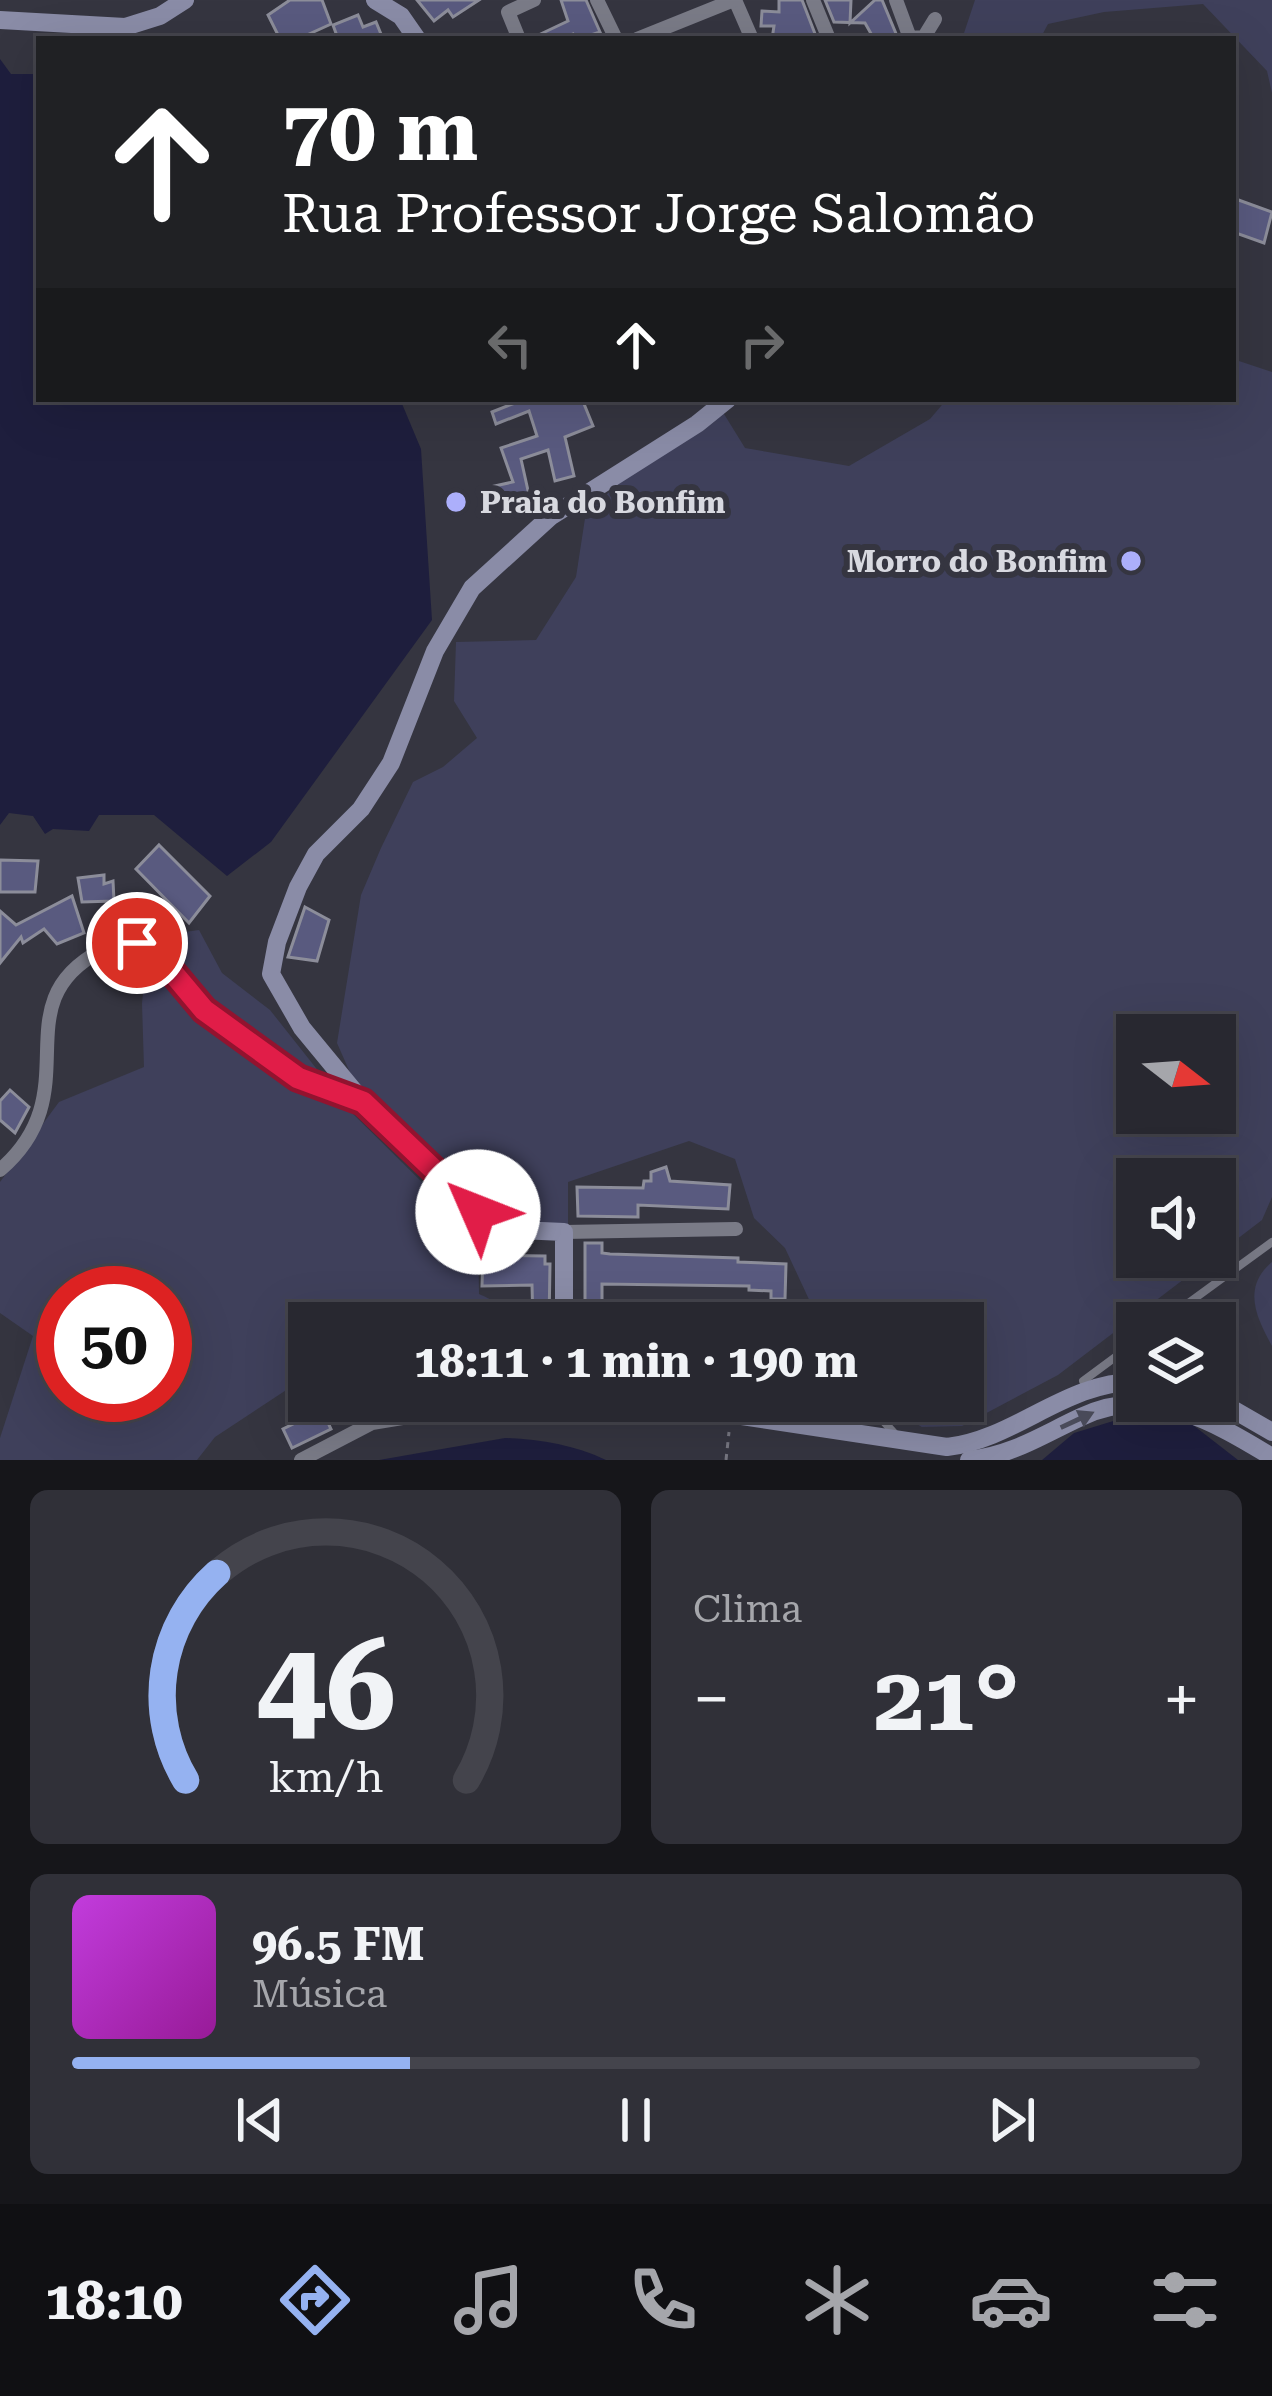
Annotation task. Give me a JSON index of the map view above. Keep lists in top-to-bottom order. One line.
{"places":["Praia do Bonfim","Morro do Bonfim"],"north":"right","page":{"turn":["70 m","Rua Professor Jorge Salomão"],"limit":"50","trip":"18:11 · 1 min · 190 m","tile":"Clima","heat":["−","21°","+"],"song":["96.5 FM","Música"],"tabs":"18:10","gauge":["46","km/h"]}}
